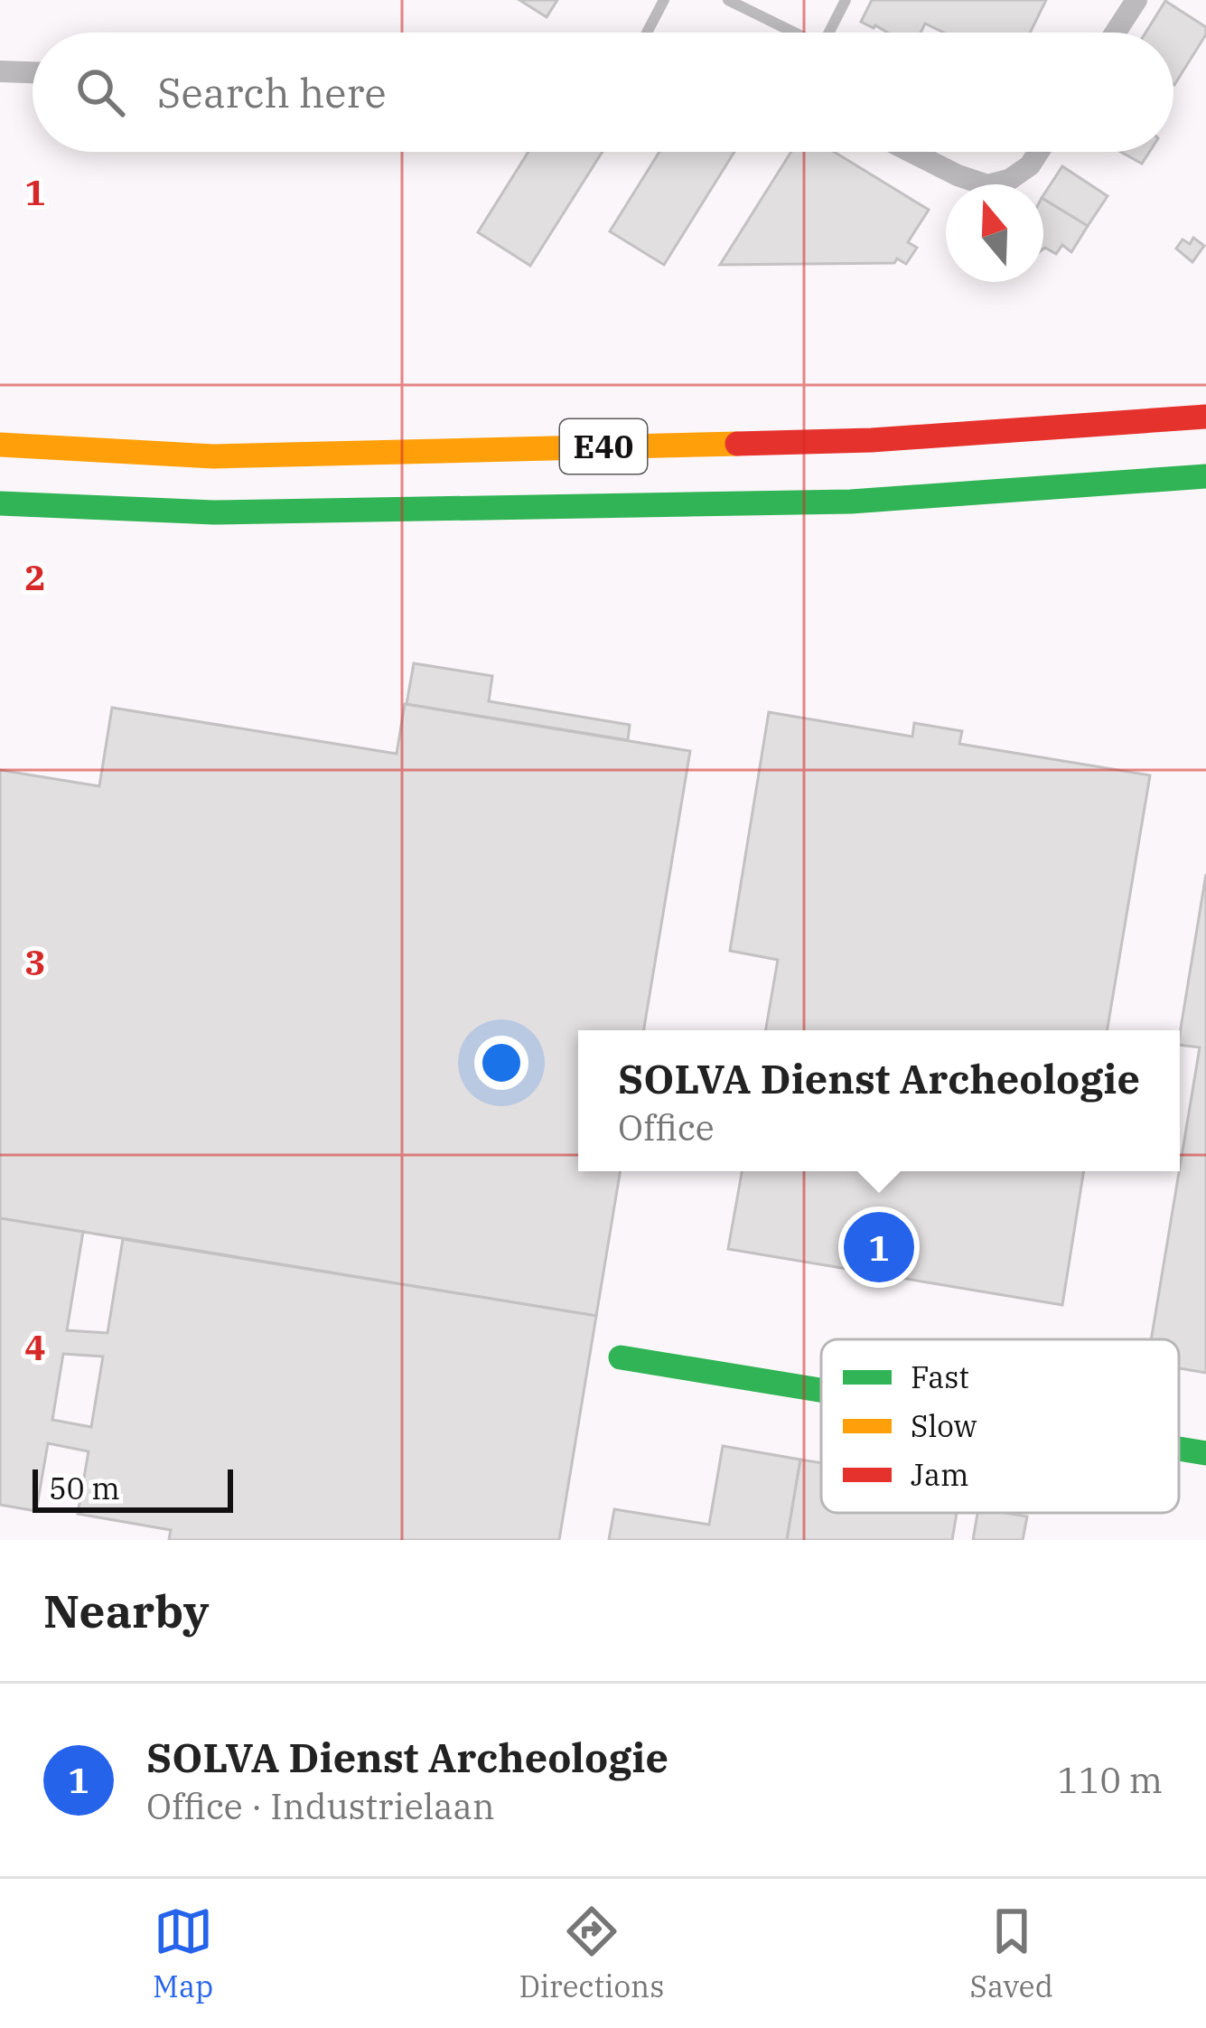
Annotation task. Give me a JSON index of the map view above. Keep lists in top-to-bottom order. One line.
{"streets":{"main road":["E40"]},"legend":["Fast","Slow","Jam"],"scale_bar":"50 m","north":"top","page":{"search":"Search here","popup":["SOLVA Dienst Archeologie","Office"],"pins":"1","scale":"50 m","heading":"Nearby","list":[{"mark":"1","name":"SOLVA Dienst Archeologie","note":"Office · Industrielaan","value":"110 m"}],"nav":["Map","Directions","Saved"]},"grid":{"rows":["1","2","3","4"]}}
